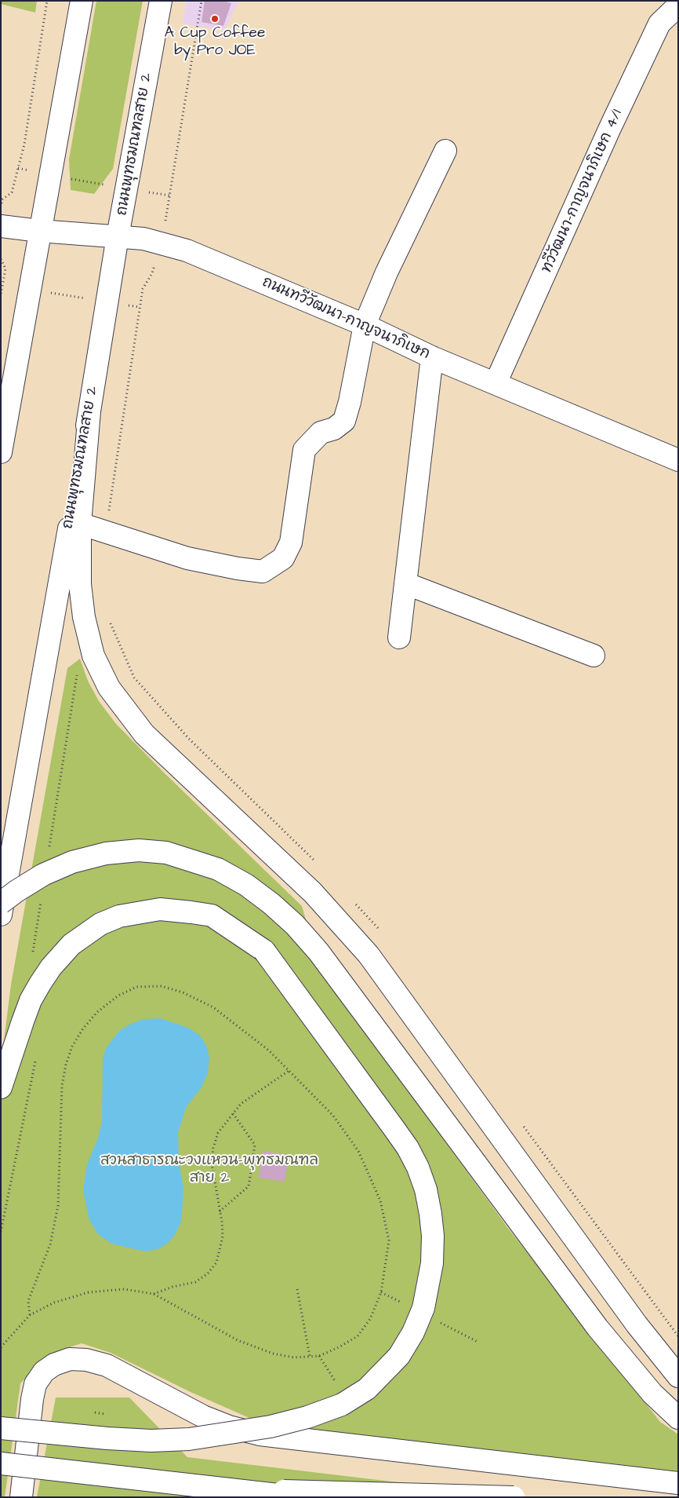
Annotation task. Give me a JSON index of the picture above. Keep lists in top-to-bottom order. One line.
{"streets":{"main road":["ถนนพุทธมณฑลสาย 2","ทวีวัฒนา-กาญจนาภิเษก 4/1","ถนนทวีวัฒนา-กาญจนาภิเษก"]},"crossings":[["ถนนพุทธมณฑลสาย 2","ถนนทวีวัฒนา-กาญจนาภิเษก"],["ทวีวัฒนา-กาญจนาภิเษก 4/1","ถนนทวีวัฒนา-กาญจนาภิเษก"]],"parks":["สวนสาธารณะวงแหวน-พุทธมณฑล สาย 2"],"places":["A Cup Coffee by Pro JOE"]}
